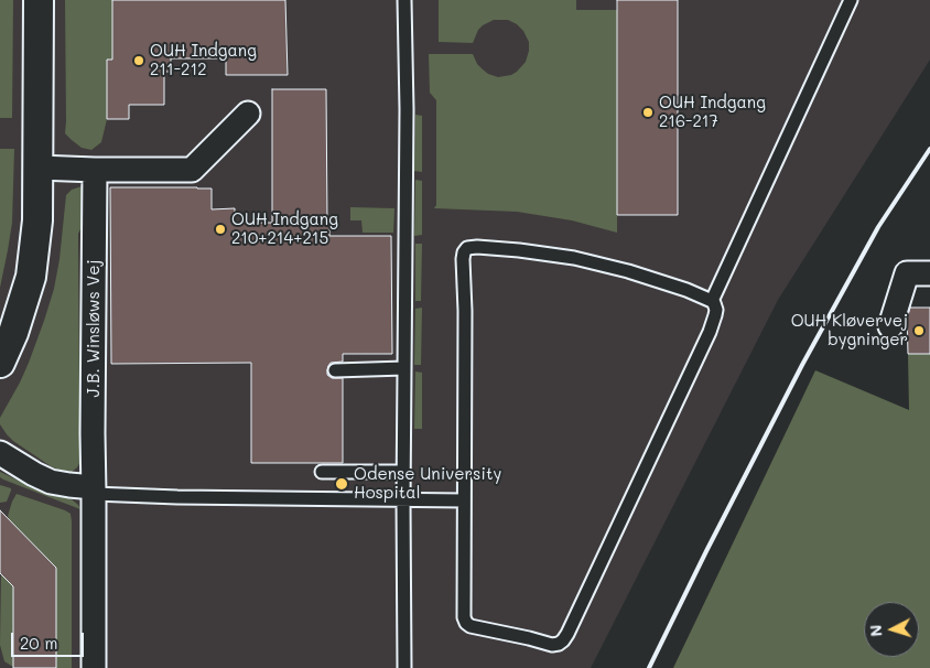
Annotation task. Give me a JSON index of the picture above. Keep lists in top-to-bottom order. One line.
{"streets":{"street":["J.B. Winsløws Vej"]},"places":["OUH Indgang 211-212","OUH Indgang 216-217","OUH Indgang 210+214+215","OUH Kløvervej bygninger","Odense University Hospital"],"scale_bar":"20 m","north":"left"}
